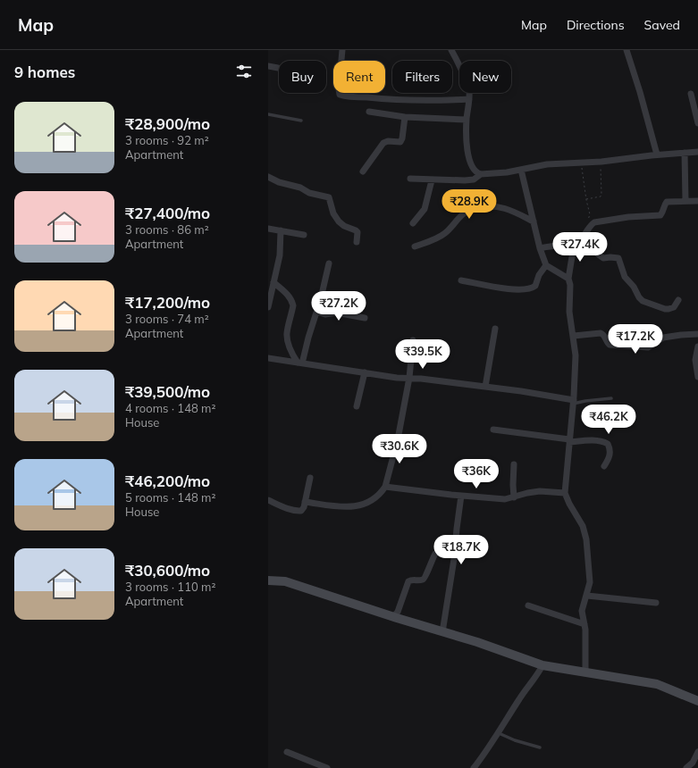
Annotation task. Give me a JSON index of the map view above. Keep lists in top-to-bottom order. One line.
{"page":{"header":"Map","nav":["Map","Directions","Saved"],"heading":"9 homes","chip":["Buy","Rent","Filters","New"],"list":[{"name":"₹28,900/mo","note":"3 rooms · 92 m² · Apartment"},{"name":"₹27,400/mo","note":"3 rooms · 86 m² · Apartment"},{"name":"₹17,200/mo","note":"3 rooms · 74 m² · Apartment"},{"name":"₹39,500/mo","note":"4 rooms · 148 m² · House"},{"name":"₹46,200/mo","note":"5 rooms · 148 m² · House"},{"name":"₹30,600/mo","note":"3 rooms · 110 m² · Apartment"}],"price":["₹28.9K","₹27.4K","₹27.2K","₹17.2K","₹39.5K","₹46.2K","₹30.6K","₹36K","₹18.7K"]}}
